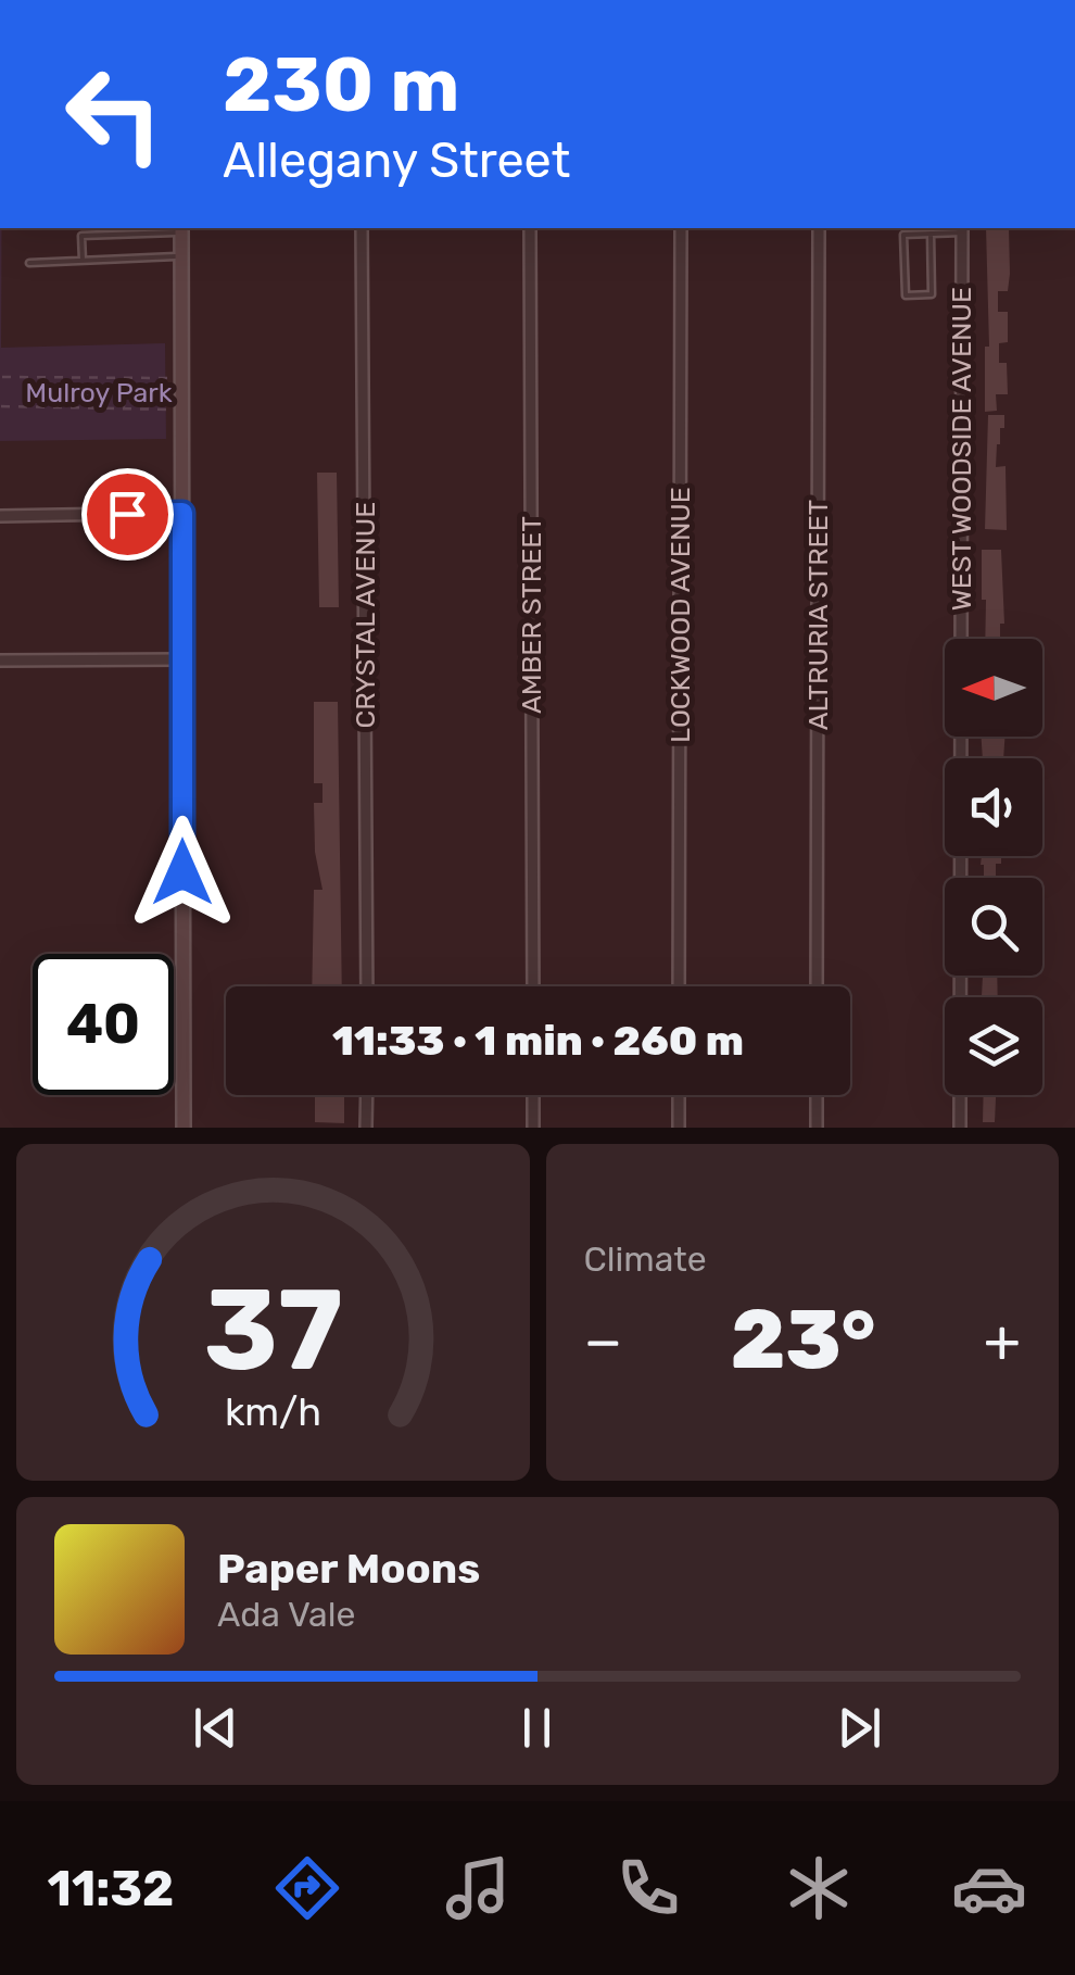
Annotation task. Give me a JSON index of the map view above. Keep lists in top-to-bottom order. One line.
{"streets":{"street":["WEST WOODSIDE AVENUE","CRYSTAL AVENUE","AMBER STREET","LOCKWOOD AVENUE","ALTRURIA STREET"]},"parks":["Mulroy Park"],"north":"left","page":{"turn":["230 m","Allegany Street"],"limit":"40","trip":"11:33 · 1 min · 260 m","tile":"Climate","heat":["−","23°","+"],"song":["Paper Moons","Ada Vale"],"tabs":"11:32","gauge":["37","km/h"]}}
